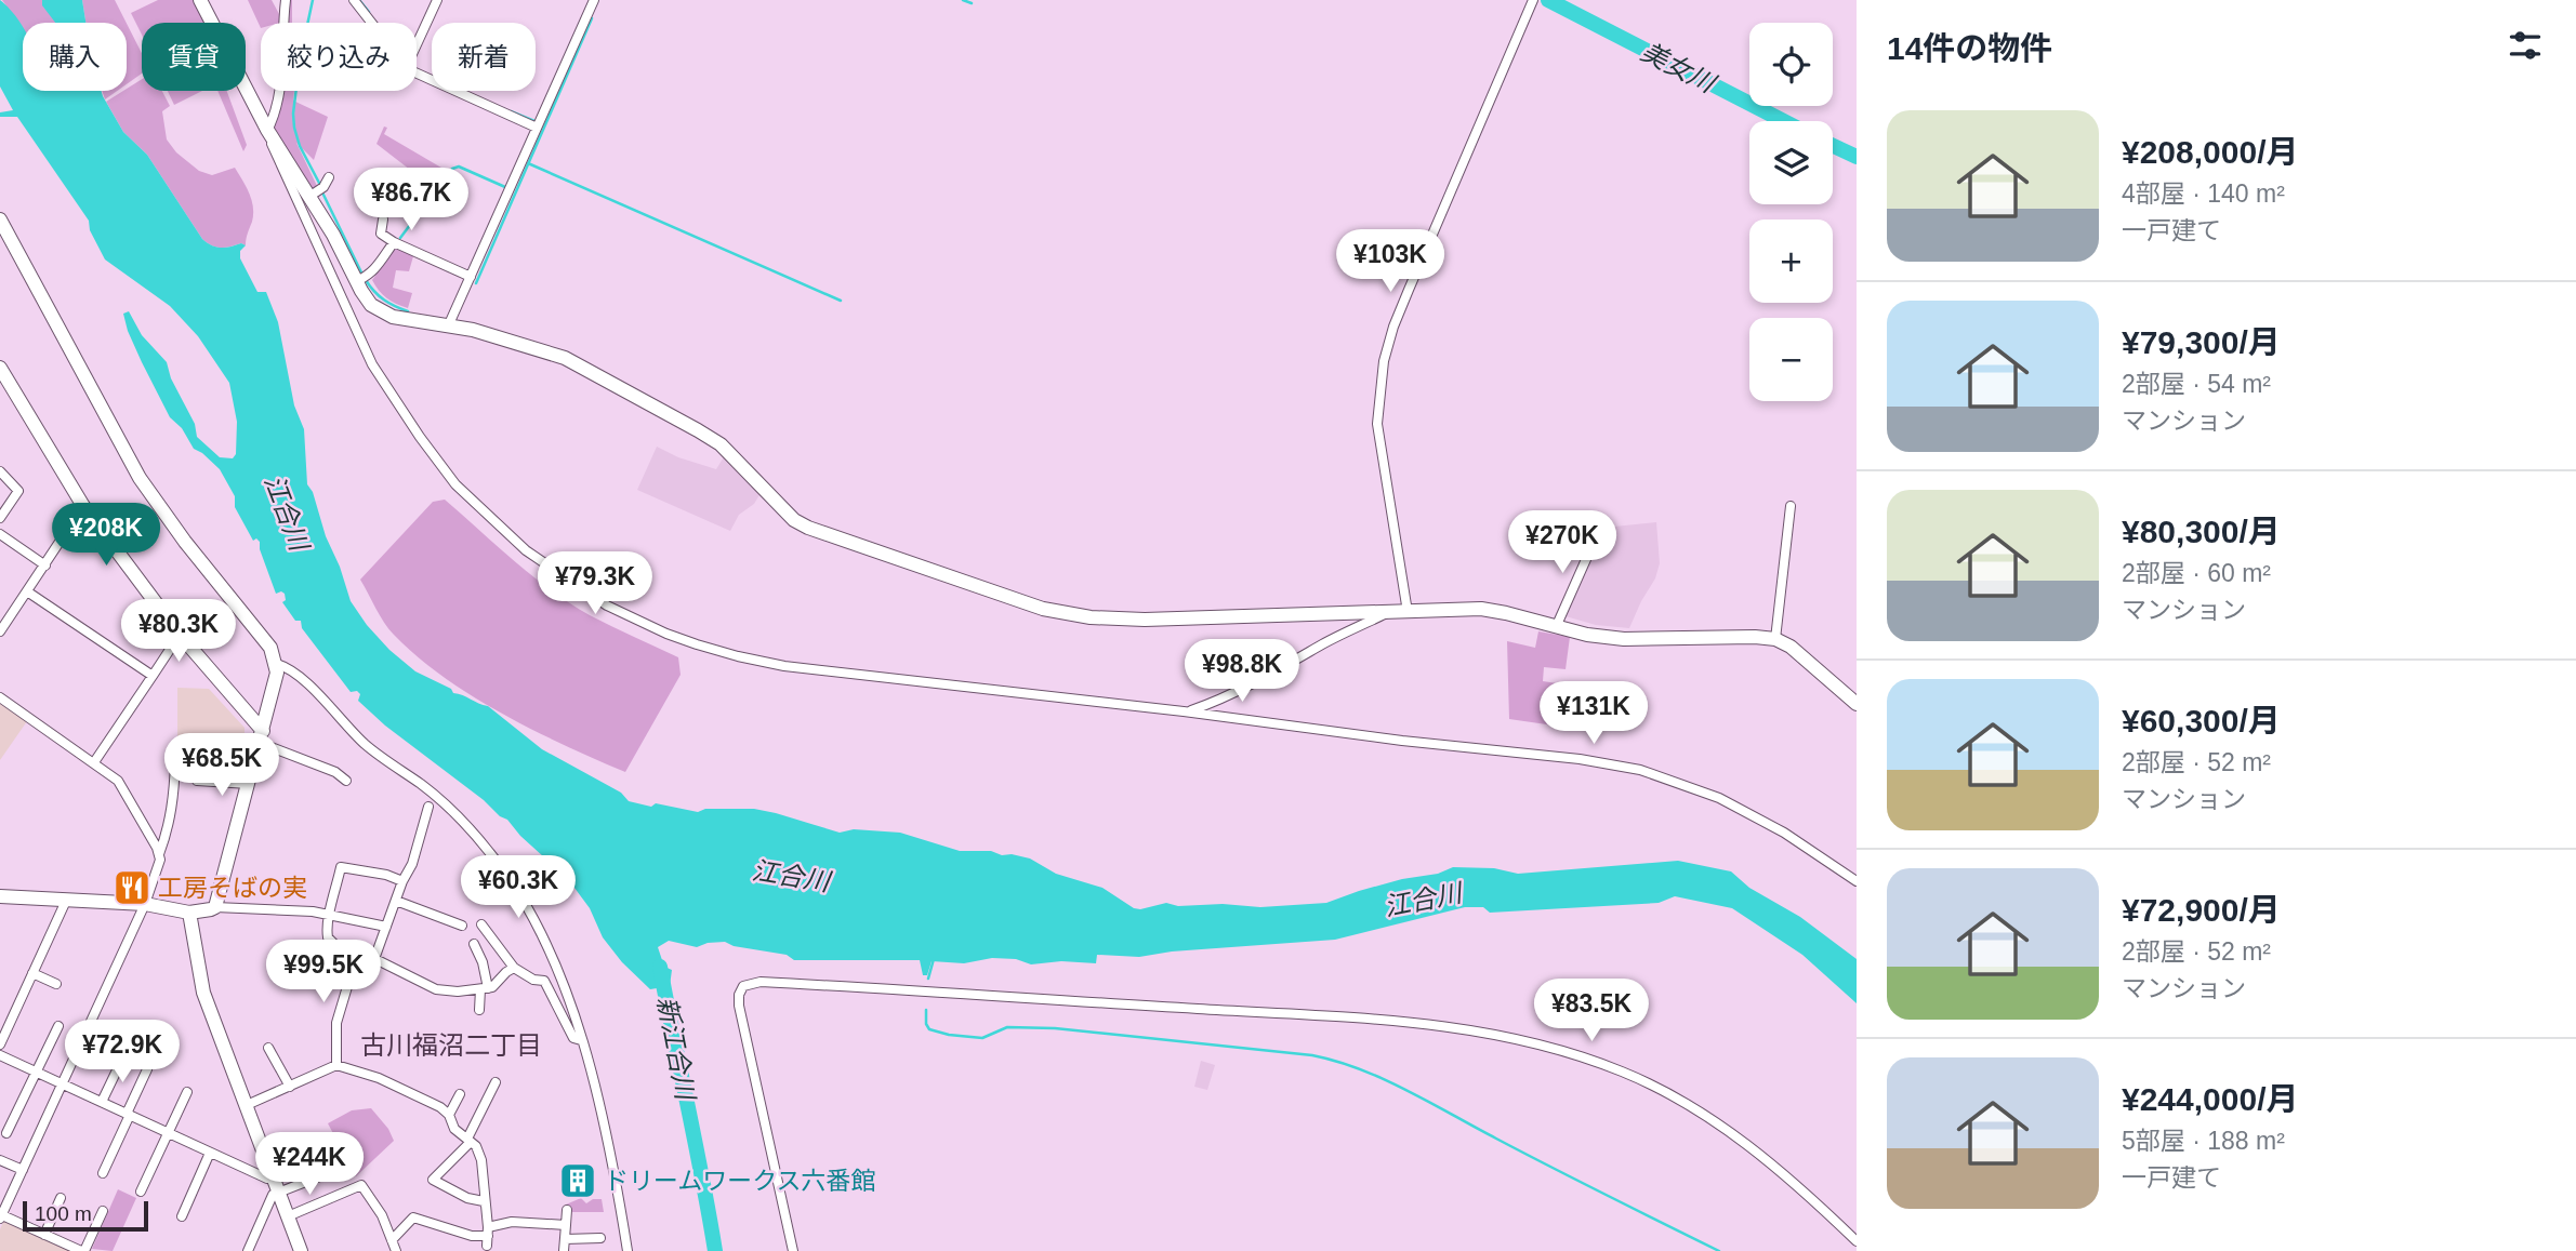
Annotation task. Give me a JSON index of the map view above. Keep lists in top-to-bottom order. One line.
{"districts":["古川福沼二丁目"],"water":["美女川","江合川","新江合川"],"places":{"restaurant":["工房そばの実"],"building":["ドリームワークス六番館"]},"scale_bar":"100 m","page":{"heading":"14件の物件","map_buttons":["+","−"],"chip":["購入","賃貸","絞り込み","新着"],"list":[{"name":"¥208,000/月","note":"4部屋 · 140 m² · 一戸建て"},{"name":"¥79,300/月","note":"2部屋 · 54 m² · マンション"},{"name":"¥80,300/月","note":"2部屋 · 60 m² · マンション"},{"name":"¥60,300/月","note":"2部屋 · 52 m² · マンション"},{"name":"¥72,900/月","note":"2部屋 · 52 m² · マンション"},{"name":"¥244,000/月","note":"5部屋 · 188 m² · 一戸建て"}],"price":["¥86.7K","¥103K","¥208K","¥270K","¥79.3K","¥80.3K","¥98.8K","¥131K","¥68.5K","¥60.3K","¥99.5K","¥83.5K","¥72.9K","¥244K"],"scale":"100 m"}}
